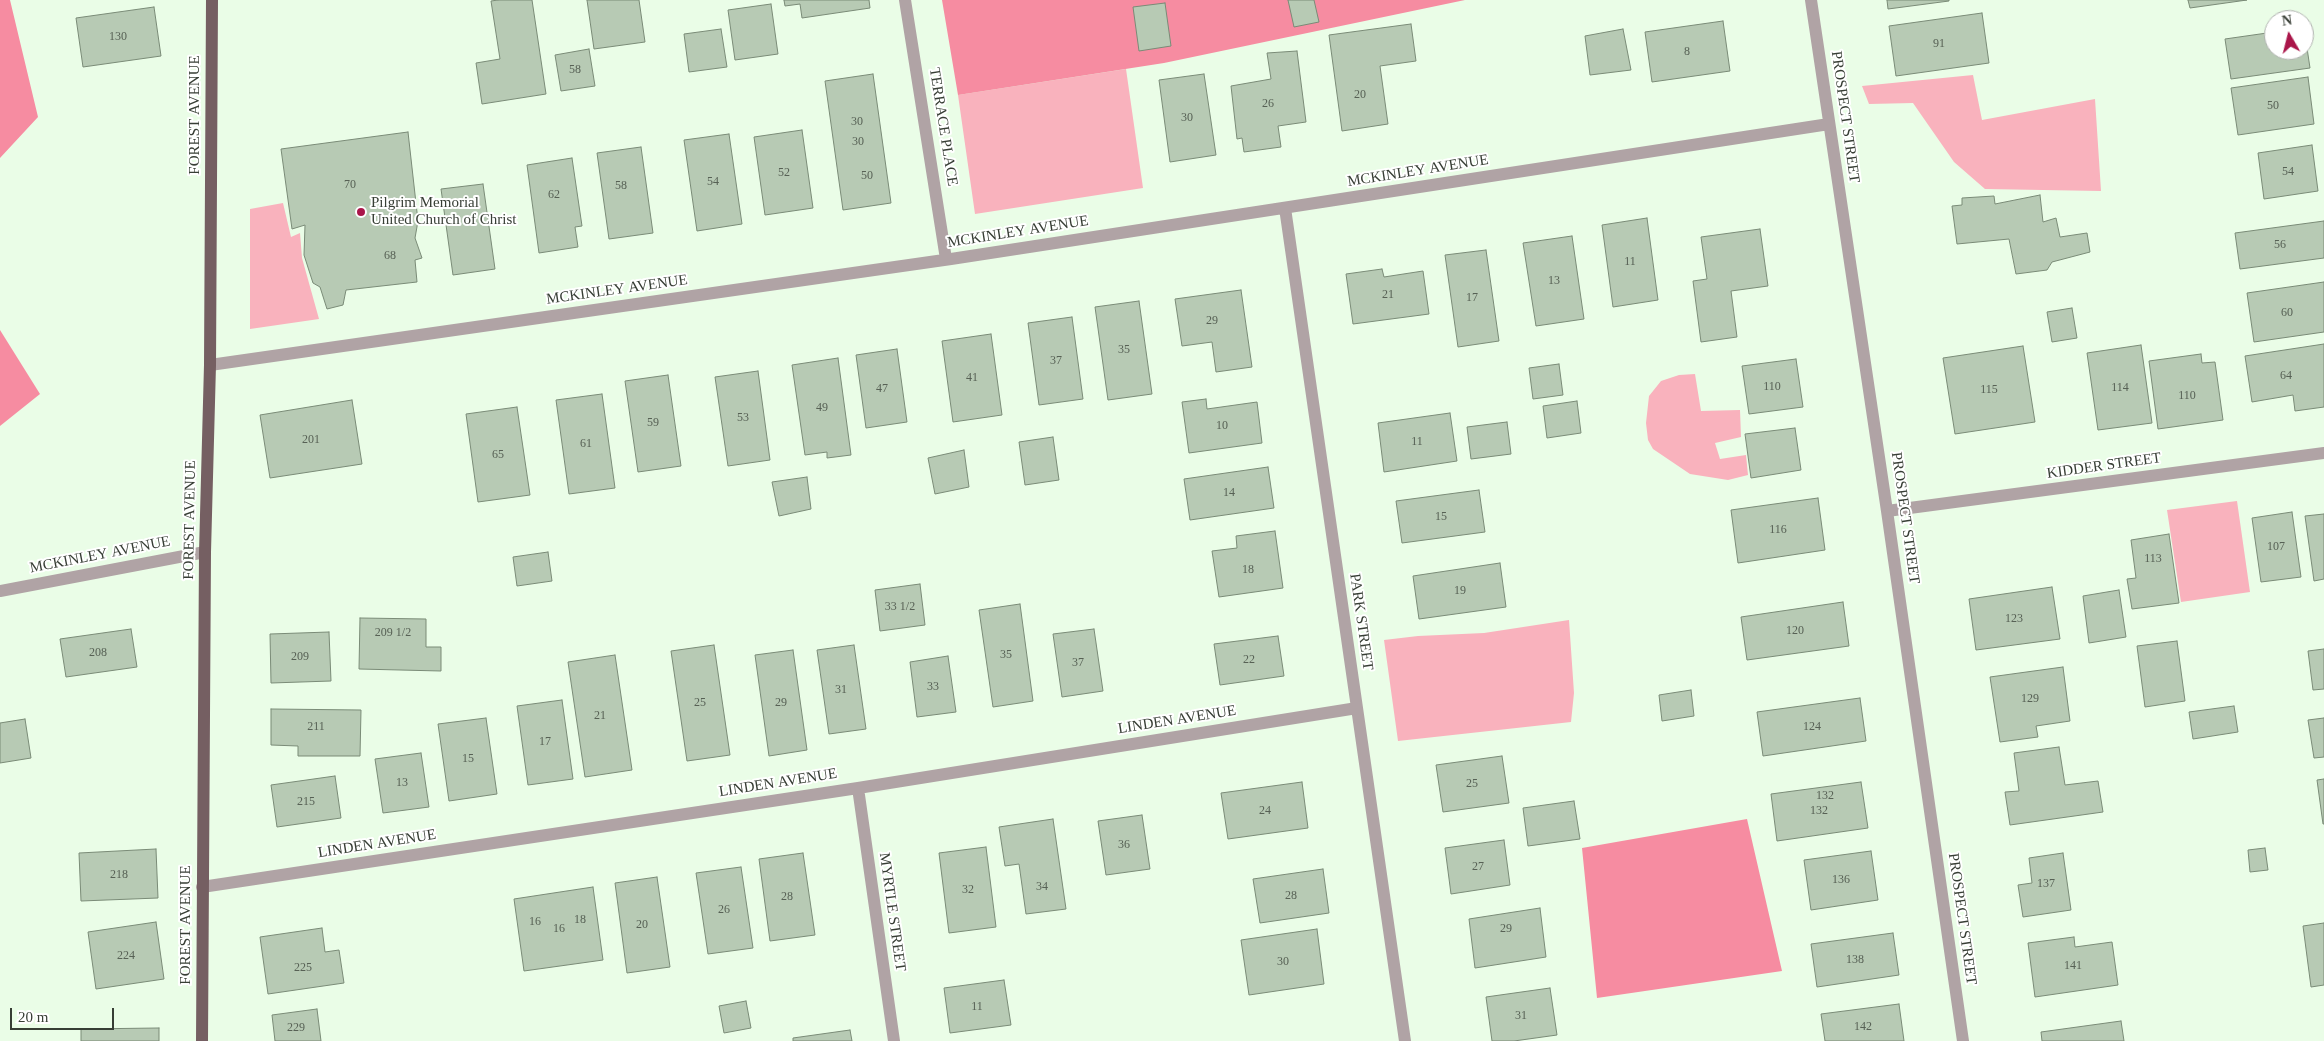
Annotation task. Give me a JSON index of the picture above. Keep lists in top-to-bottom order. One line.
{"streets":{"main road":["FOREST AVENUE"],"street":["PROSPECT STREET","TERRACE PLACE","MCKINLEY AVENUE","KIDDER STREET","PARK STREET","LINDEN AVENUE","MYRTLE STREET"]},"crossings":[["FOREST AVENUE","MCKINLEY AVENUE"],["FOREST AVENUE","LINDEN AVENUE"],["PROSPECT STREET","MCKINLEY AVENUE"],["PROSPECT STREET","KIDDER STREET"],["TERRACE PLACE","MCKINLEY AVENUE"],["MCKINLEY AVENUE","PARK STREET"],["PARK STREET","LINDEN AVENUE"],["LINDEN AVENUE","MYRTLE STREET"]],"places":["Pilgrim Memorial United Church of Christ"],"house_numbers":["130","91","8","58","20","26","50","30","30","30","54","52","50","54","70","58","62","56","68","11","13","21","17","60","29","35","37","64","41","110","114","47","115","110","49","53","59","10","201","11","61","65","14","15","116","107","113","18","19","33 1/2","123","120","209 1/2","208","35","209","22","37","33","31","129","25","29","21","211","124","17","15","13","25","132","215","24","132","36","27","218","136","137","34","32","28","28","26","18","16","20","16","29","224","138","30","141","225","11","31","142","229"],"scale_bar":"20 m","north":"top"}
